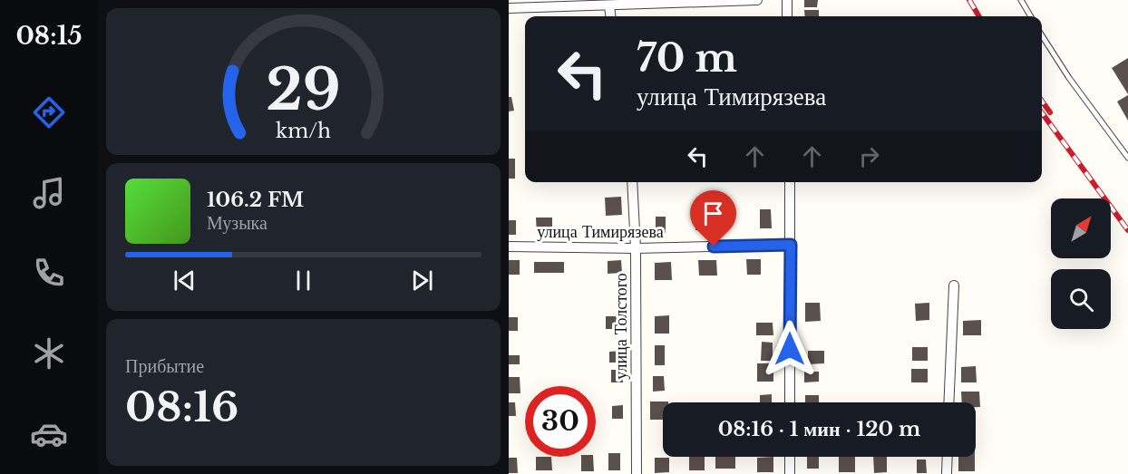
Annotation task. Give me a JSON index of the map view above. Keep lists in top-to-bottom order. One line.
{"streets":{"street":["улица Тимирязева","улица Толстого"]},"crossings":[["улица Тимирязева","улица Толстого"]],"north":"top right","page":{"tabs":"08:15","turn":["70 m","улица Тимирязева"],"song":["106.2 FM","Музыка"],"tile":["Прибытие","08:16"],"limit":"30","trip":"08:16 · 1 мин · 120 m","gauge":["29","km/h"]}}
